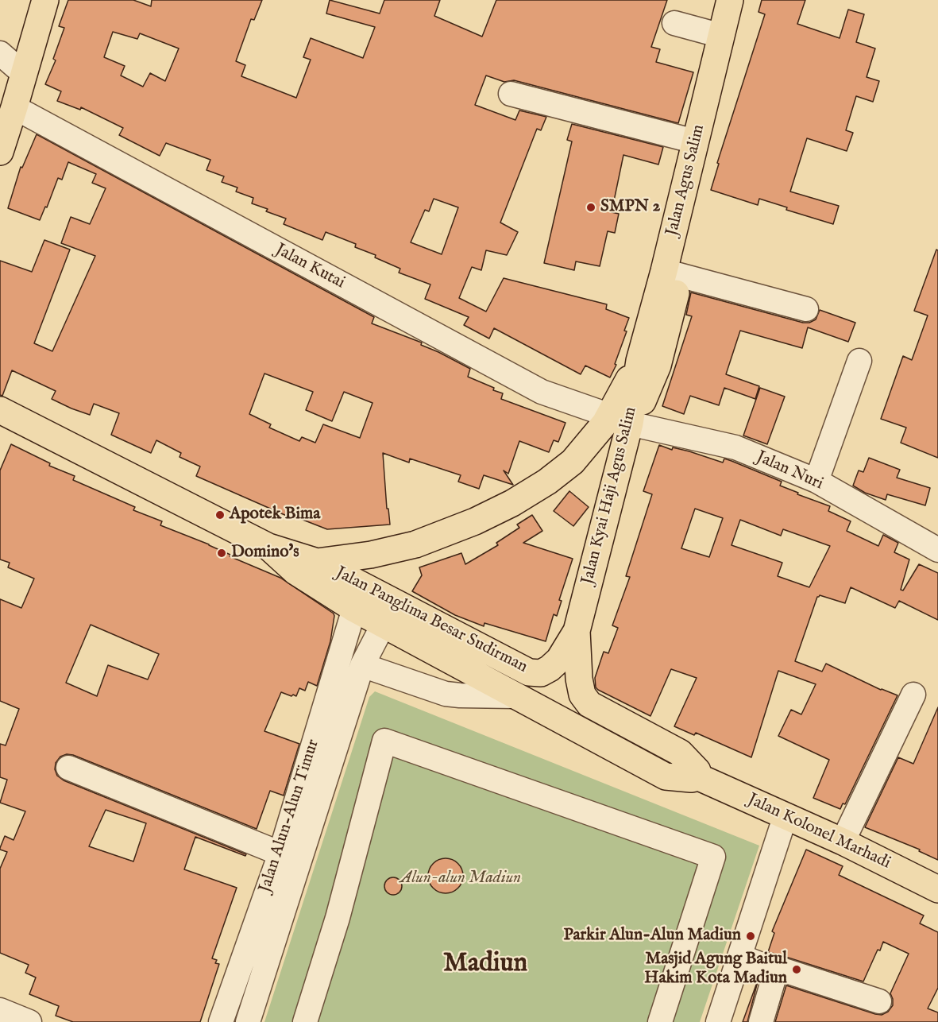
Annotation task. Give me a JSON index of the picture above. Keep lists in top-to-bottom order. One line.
{"streets":{"main road":["Jalan Agus Salim","Jalan Kyai Haji Agus Salim","Jalan Panglima Besar Sudirman","Jalan Kolonel Marhadi"],"street":["Jalan Kutai","Jalan Nuri","Jalan Alun-Alun Timur"]},"crossings":[["Jalan Agus Salim","Jalan Kutai"],["Jalan Agus Salim","Jalan Nuri"],["Jalan Agus Salim","Jalan Kyai Haji Agus Salim"],["Jalan Kutai","Jalan Nuri"],["Jalan Kutai","Jalan Kyai Haji Agus Salim"],["Jalan Nuri","Jalan Kyai Haji Agus Salim"],["Jalan Kyai Haji Agus Salim","Jalan Panglima Besar Sudirman"],["Jalan Panglima Besar Sudirman","Jalan Alun-Alun Timur"],["Jalan Panglima Besar Sudirman","Jalan Kolonel Marhadi"]],"districts":["Madiun"],"parks":["Alun-alun Madiun"],"places":["SMPN 2","Apotek Bima","Domino's","Parkir Alun-Alun Madiun","Masjid Agung Baitul Hakim Kota Madiun"]}
